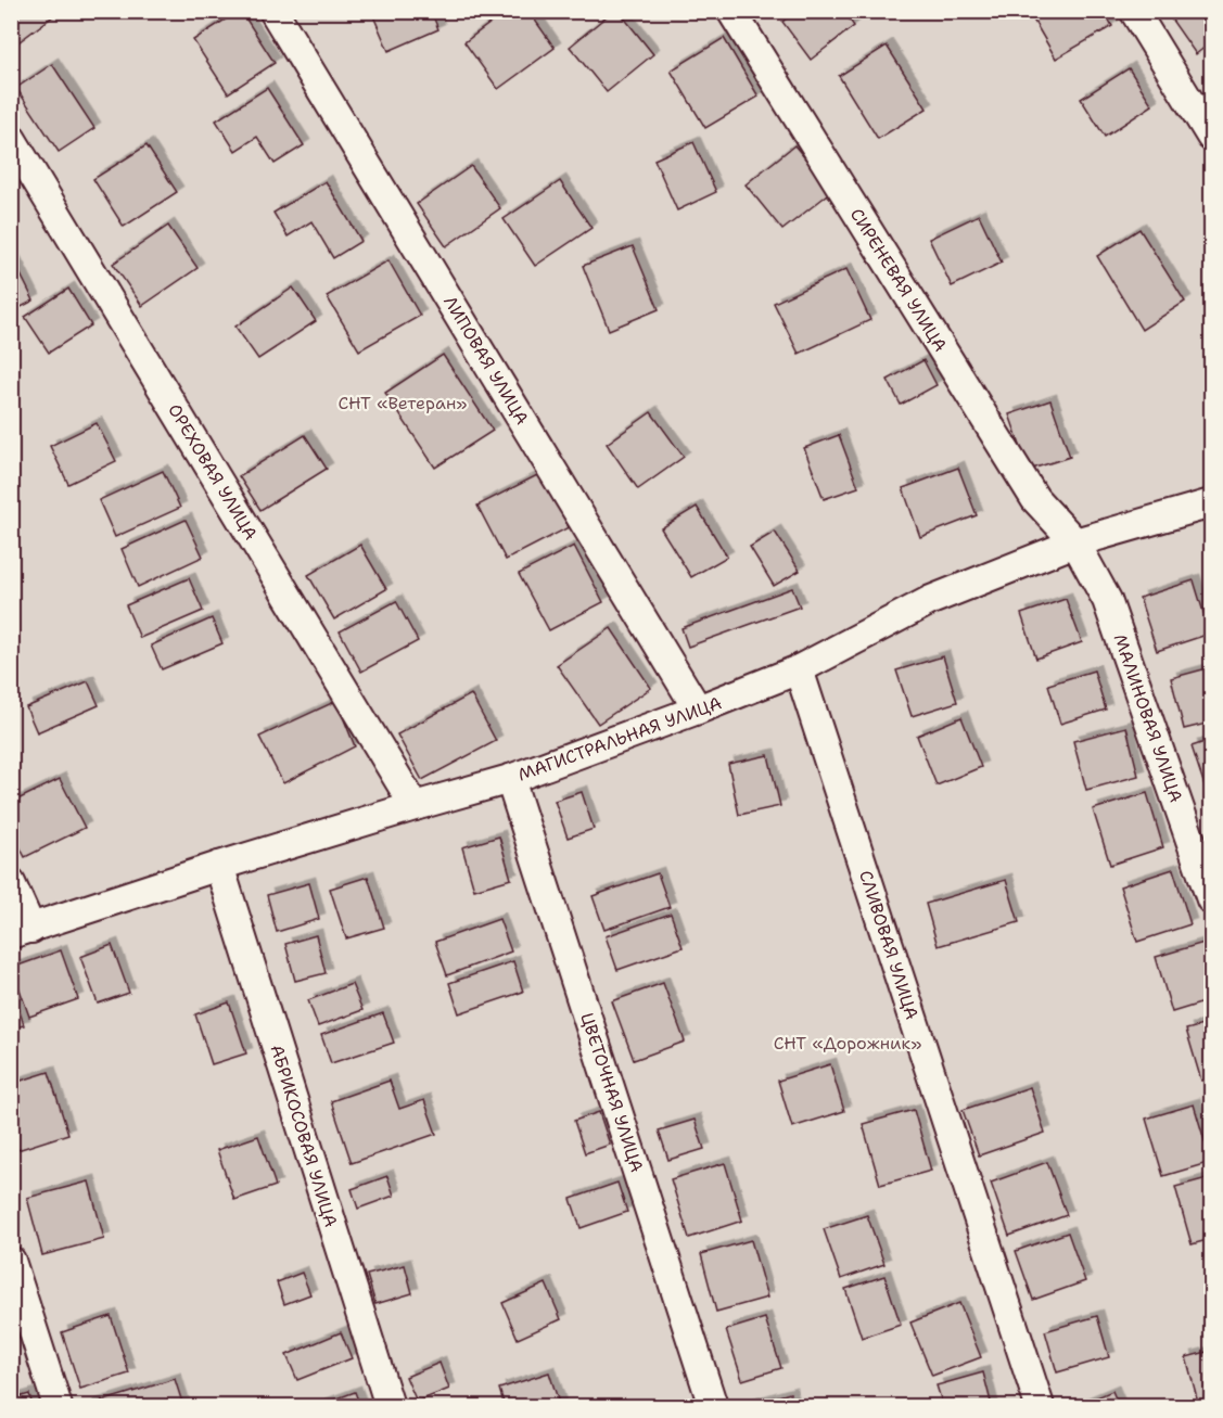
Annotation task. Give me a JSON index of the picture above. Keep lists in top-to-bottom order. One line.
{"streets":{"street":["СИРЕНЕВАЯ УЛИЦА","ЛИПОВАЯ УЛИЦА","ОРЕХОВАЯ УЛИЦА","МАЛИНОВАЯ УЛИЦА","МАГИСТРАЛЬНАЯ УЛИЦА","СЛИВОВАЯ УЛИЦА","ЦВЕТОЧНАЯ УЛИЦА","АБРИКОСОВАЯ УЛИЦА"]},"crossings":[["СИРЕНЕВАЯ УЛИЦА","МАЛИНОВАЯ УЛИЦА"],["СИРЕНЕВАЯ УЛИЦА","МАГИСТРАЛЬНАЯ УЛИЦА"],["ЛИПОВАЯ УЛИЦА","МАГИСТРАЛЬНАЯ УЛИЦА"],["ОРЕХОВАЯ УЛИЦА","МАГИСТРАЛЬНАЯ УЛИЦА"],["МАЛИНОВАЯ УЛИЦА","МАГИСТРАЛЬНАЯ УЛИЦА"],["МАГИСТРАЛЬНАЯ УЛИЦА","СЛИВОВАЯ УЛИЦА"],["МАГИСТРАЛЬНАЯ УЛИЦА","ЦВЕТОЧНАЯ УЛИЦА"],["МАГИСТРАЛЬНАЯ УЛИЦА","АБРИКОСОВАЯ УЛИЦА"]],"parks":["СНТ «Ветеран»","СНТ «Дорожник»"]}
